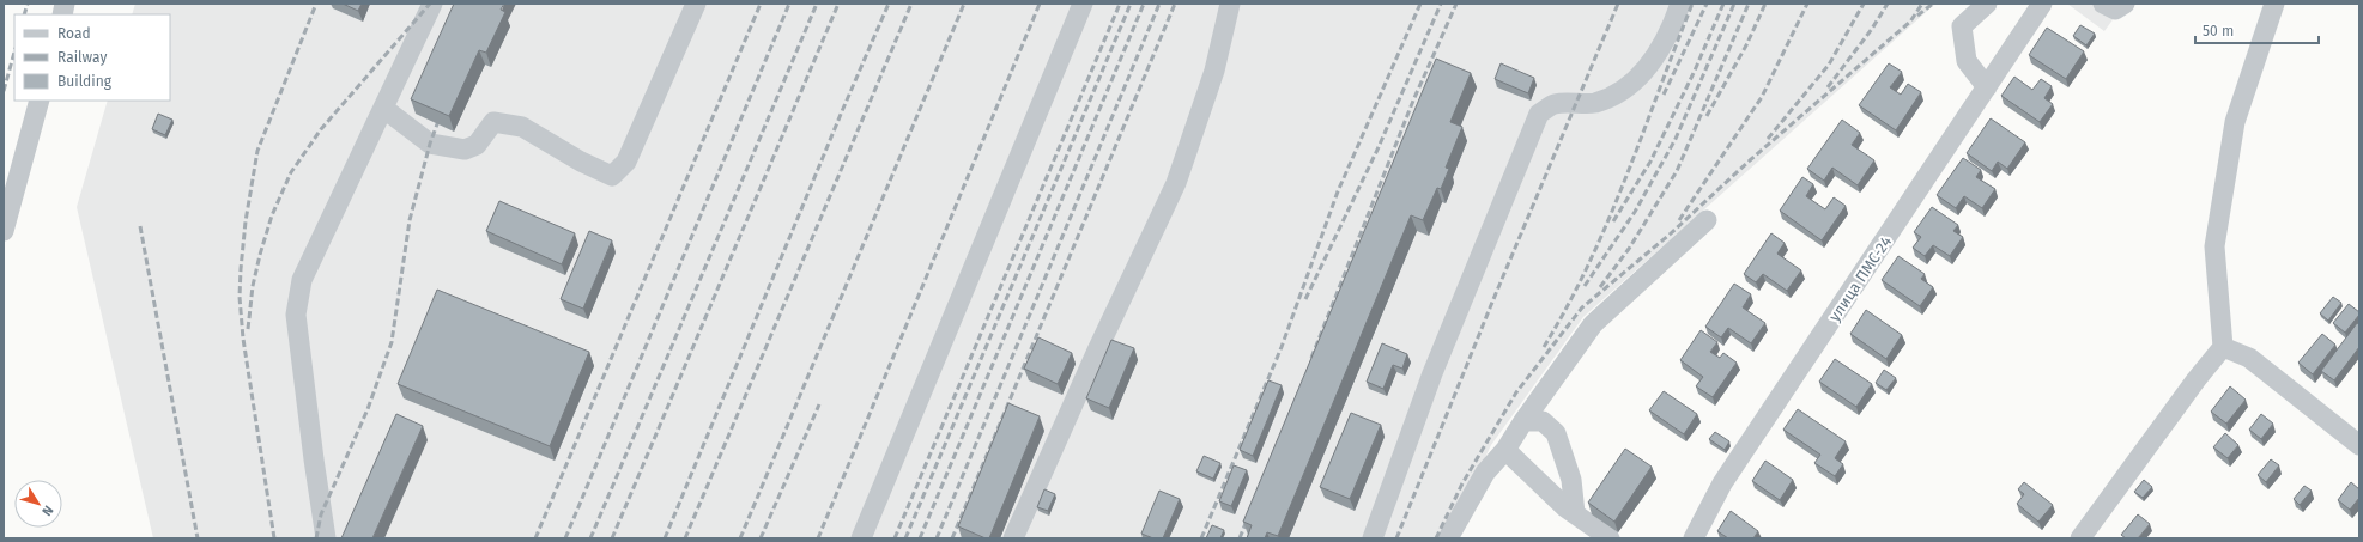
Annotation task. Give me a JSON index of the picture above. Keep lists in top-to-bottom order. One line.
{"streets":{"street":["улица ПМС-24"]},"legend":["Road","Railway","Building"],"scale_bar":"50 m","north":"bottom right"}
